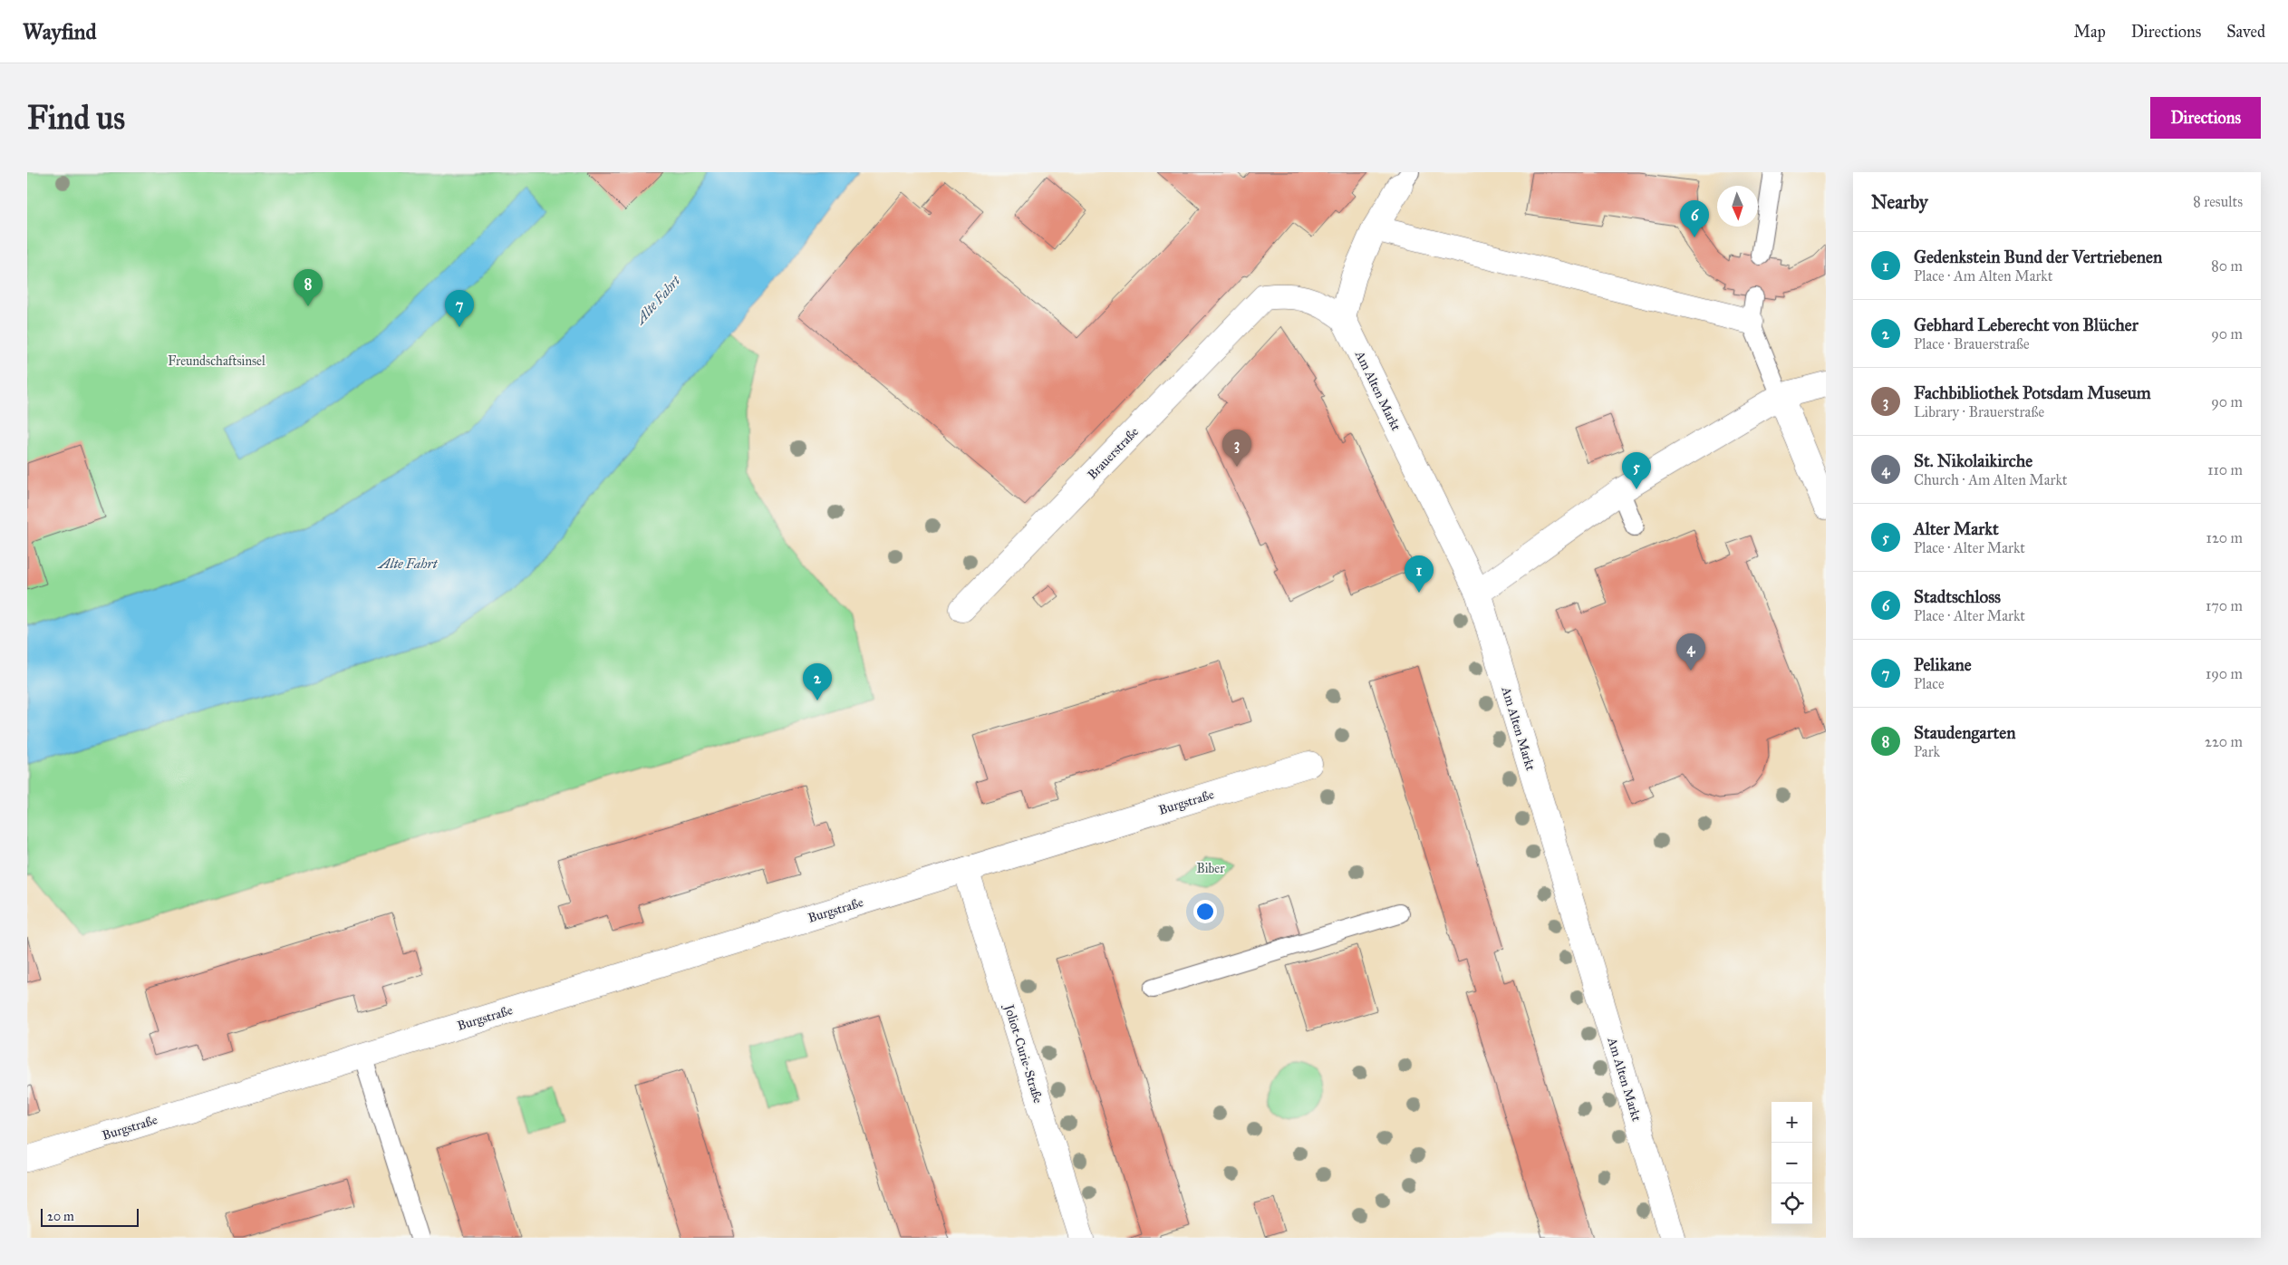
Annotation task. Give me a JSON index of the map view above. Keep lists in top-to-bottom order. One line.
{"streets":{"street":["Am Alten Markt","Brauerstraße","Burgstraße","Joliot-Curie-Straße"]},"crossings":[["Am Alten Markt","Brauerstraße"],["Burgstraße","Joliot-Curie-Straße"]],"water":["Alte Fahrt"],"parks":["Freundschaftsinsel","Biber"],"scale_bar":"20 m","north":"bottom","page":{"header":"Wayfind","nav":["Map","Directions","Saved"],"buttons":"Directions","title":"Find us","heading":["Nearby","8 results"],"pins":["6","8","7","3","5","1","4","2"],"list":[{"mark":"1","name":"Gedenkstein Bund der Vertriebenen","note":"Place · Am Alten Markt","value":"80 m"},{"mark":"2","name":"Gebhard Leberecht von Blücher","note":"Place · Brauerstraße","value":"90 m"},{"mark":"3","name":"Fachbibliothek Potsdam Museum","note":"Library · Brauerstraße","value":"90 m"},{"mark":"4","name":"St. Nikolaikirche","note":"Church · Am Alten Markt","value":"110 m"},{"mark":"5","name":"Alter Markt","note":"Place · Alter Markt","value":"120 m"},{"mark":"6","name":"Stadtschloss","note":"Place · Alter Markt","value":"170 m"},{"mark":"7","name":"Pelikane","note":"Place","value":"190 m"},{"mark":"8","name":"Staudengarten","note":"Park","value":"220 m"}],"map_buttons":["+","−"],"scale":"20 m"}}
